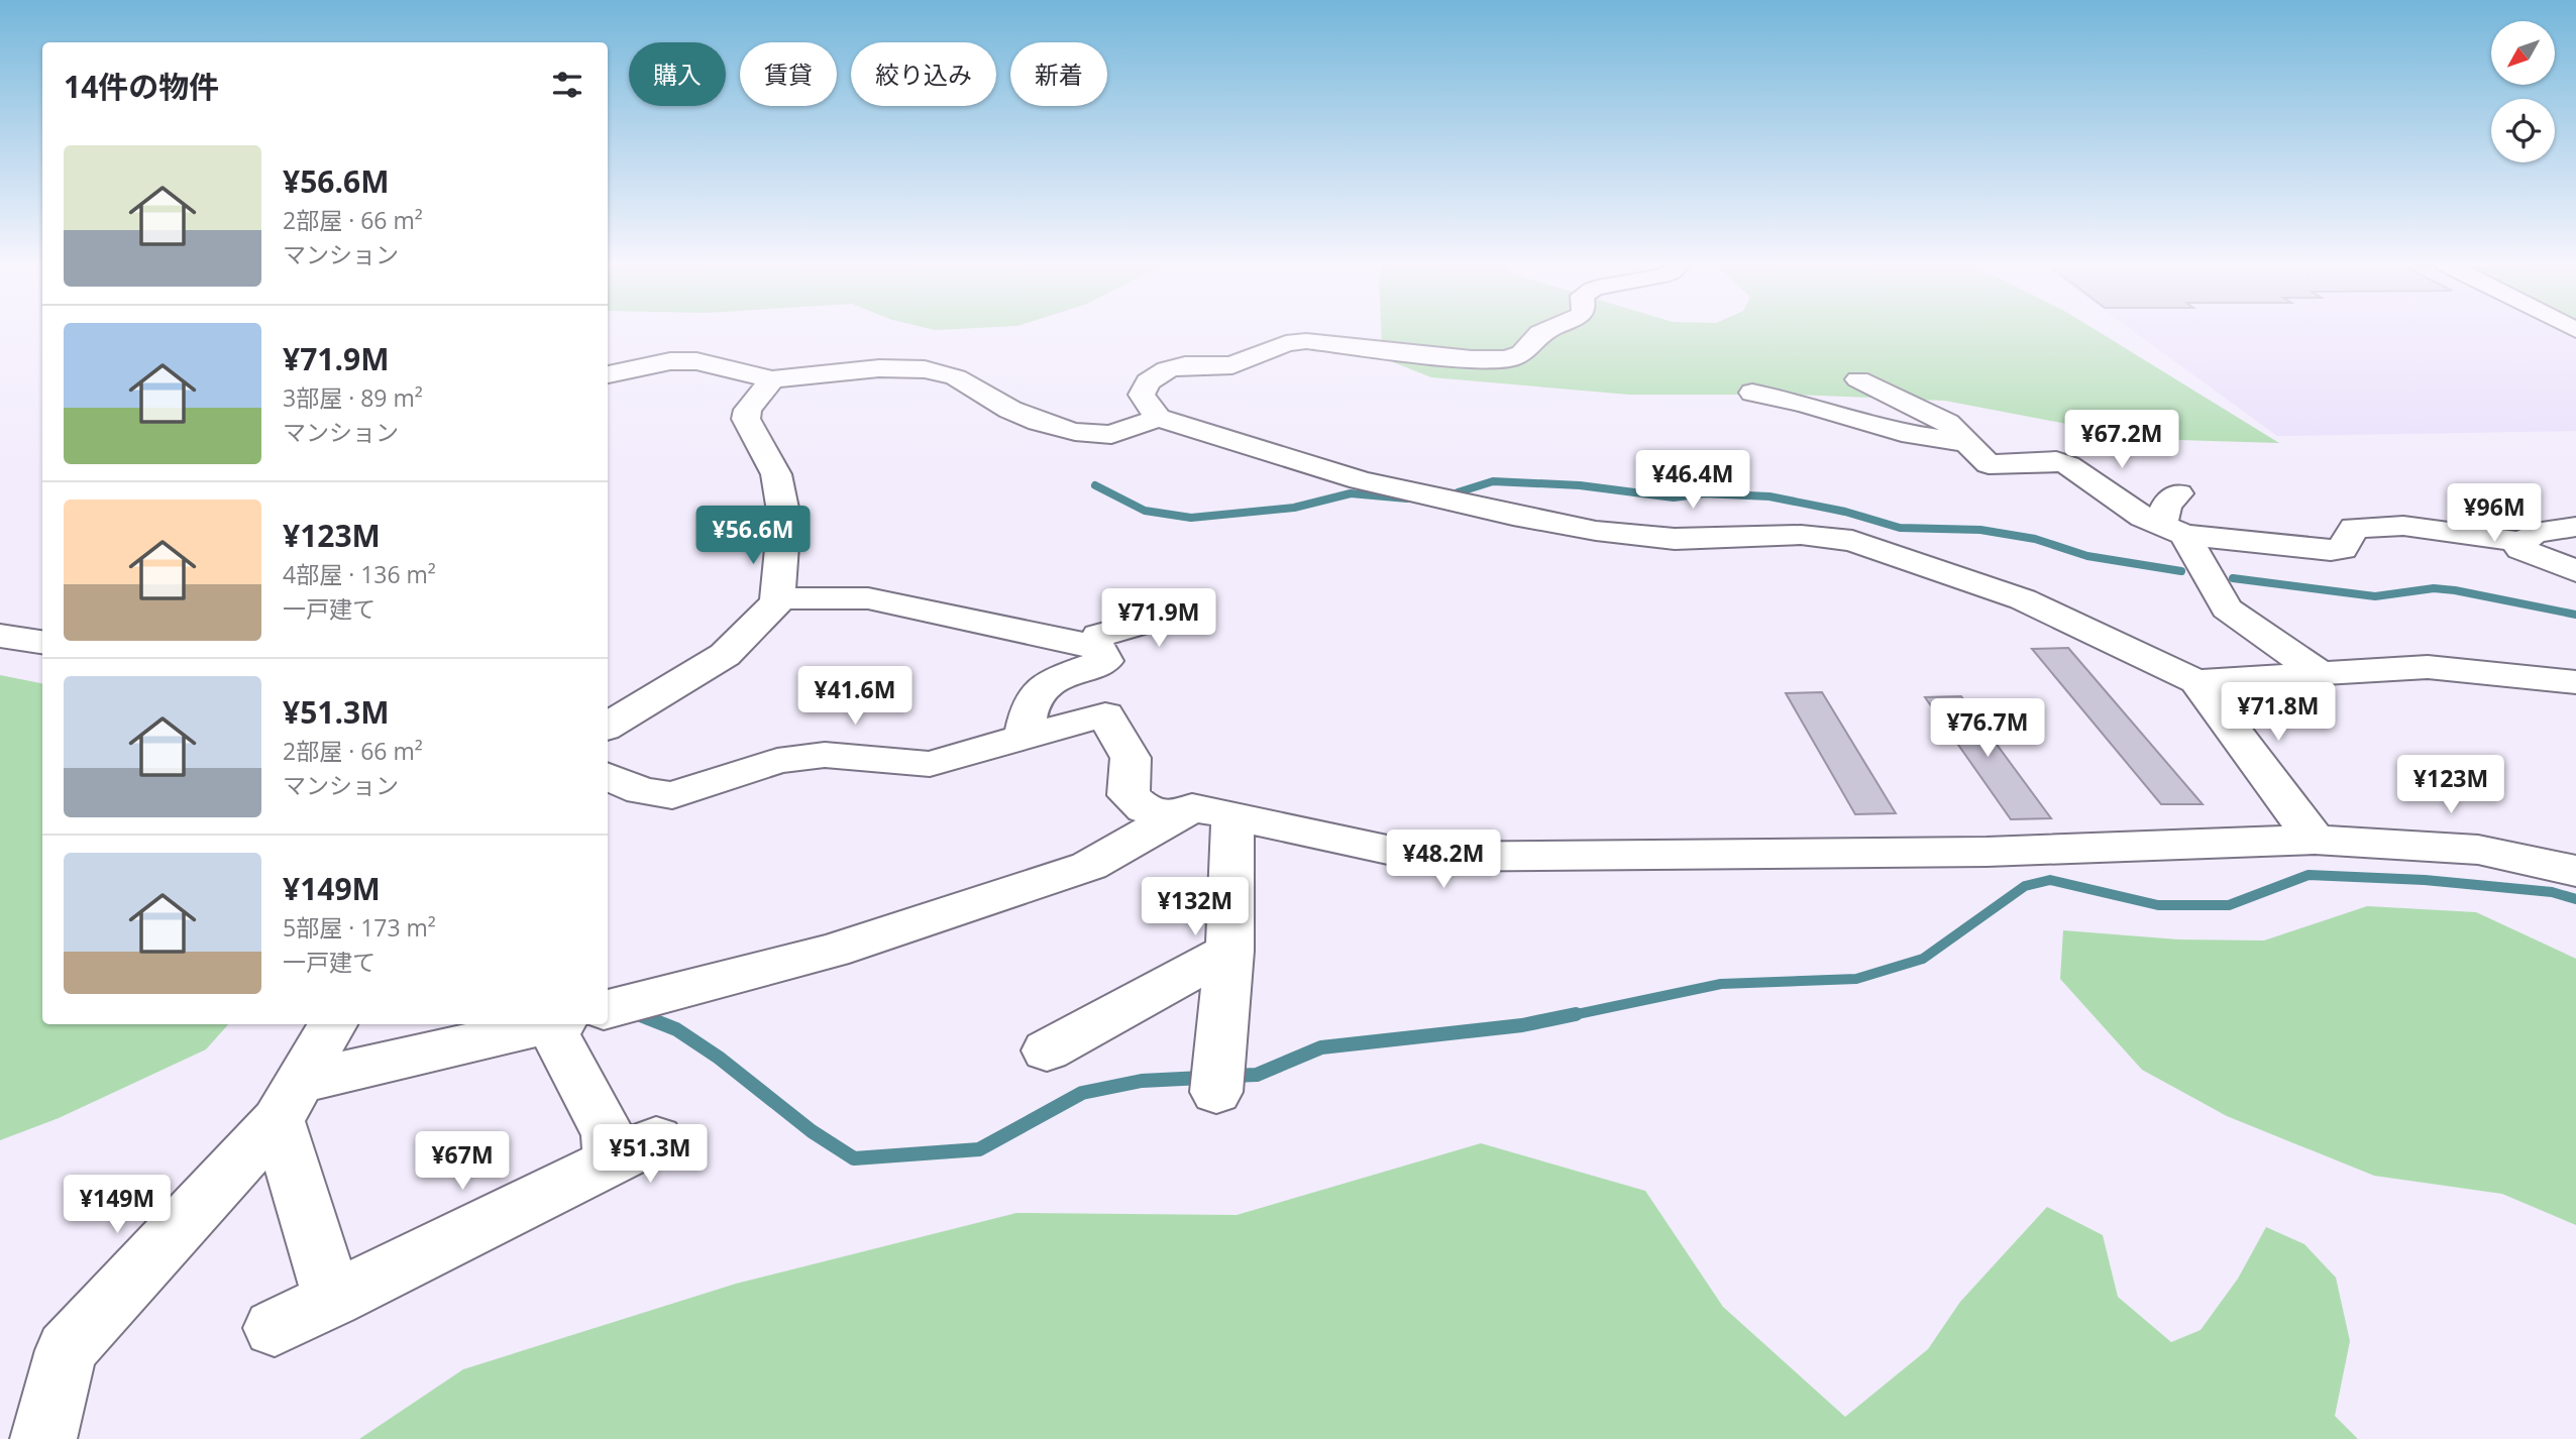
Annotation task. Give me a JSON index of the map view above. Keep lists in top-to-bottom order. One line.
{"north":"bottom left","page":{"chip":["購入","賃貸","絞り込み","新着"],"heading":"14件の物件","list":[{"name":"¥56.6M","note":"2部屋 · 66 m² · マンション"},{"name":"¥71.9M","note":"3部屋 · 89 m² · マンション"},{"name":"¥123M","note":"4部屋 · 136 m² · 一戸建て"},{"name":"¥51.3M","note":"2部屋 · 66 m² · マンション"},{"name":"¥149M","note":"5部屋 · 173 m² · 一戸建て"}],"price":["¥67.2M","¥46.4M","¥96M","¥56.6M","¥71.9M","¥41.6M","¥71.8M","¥76.7M","¥123M","¥48.2M","¥132M","¥51.3M","¥67M","¥149M"]}}
